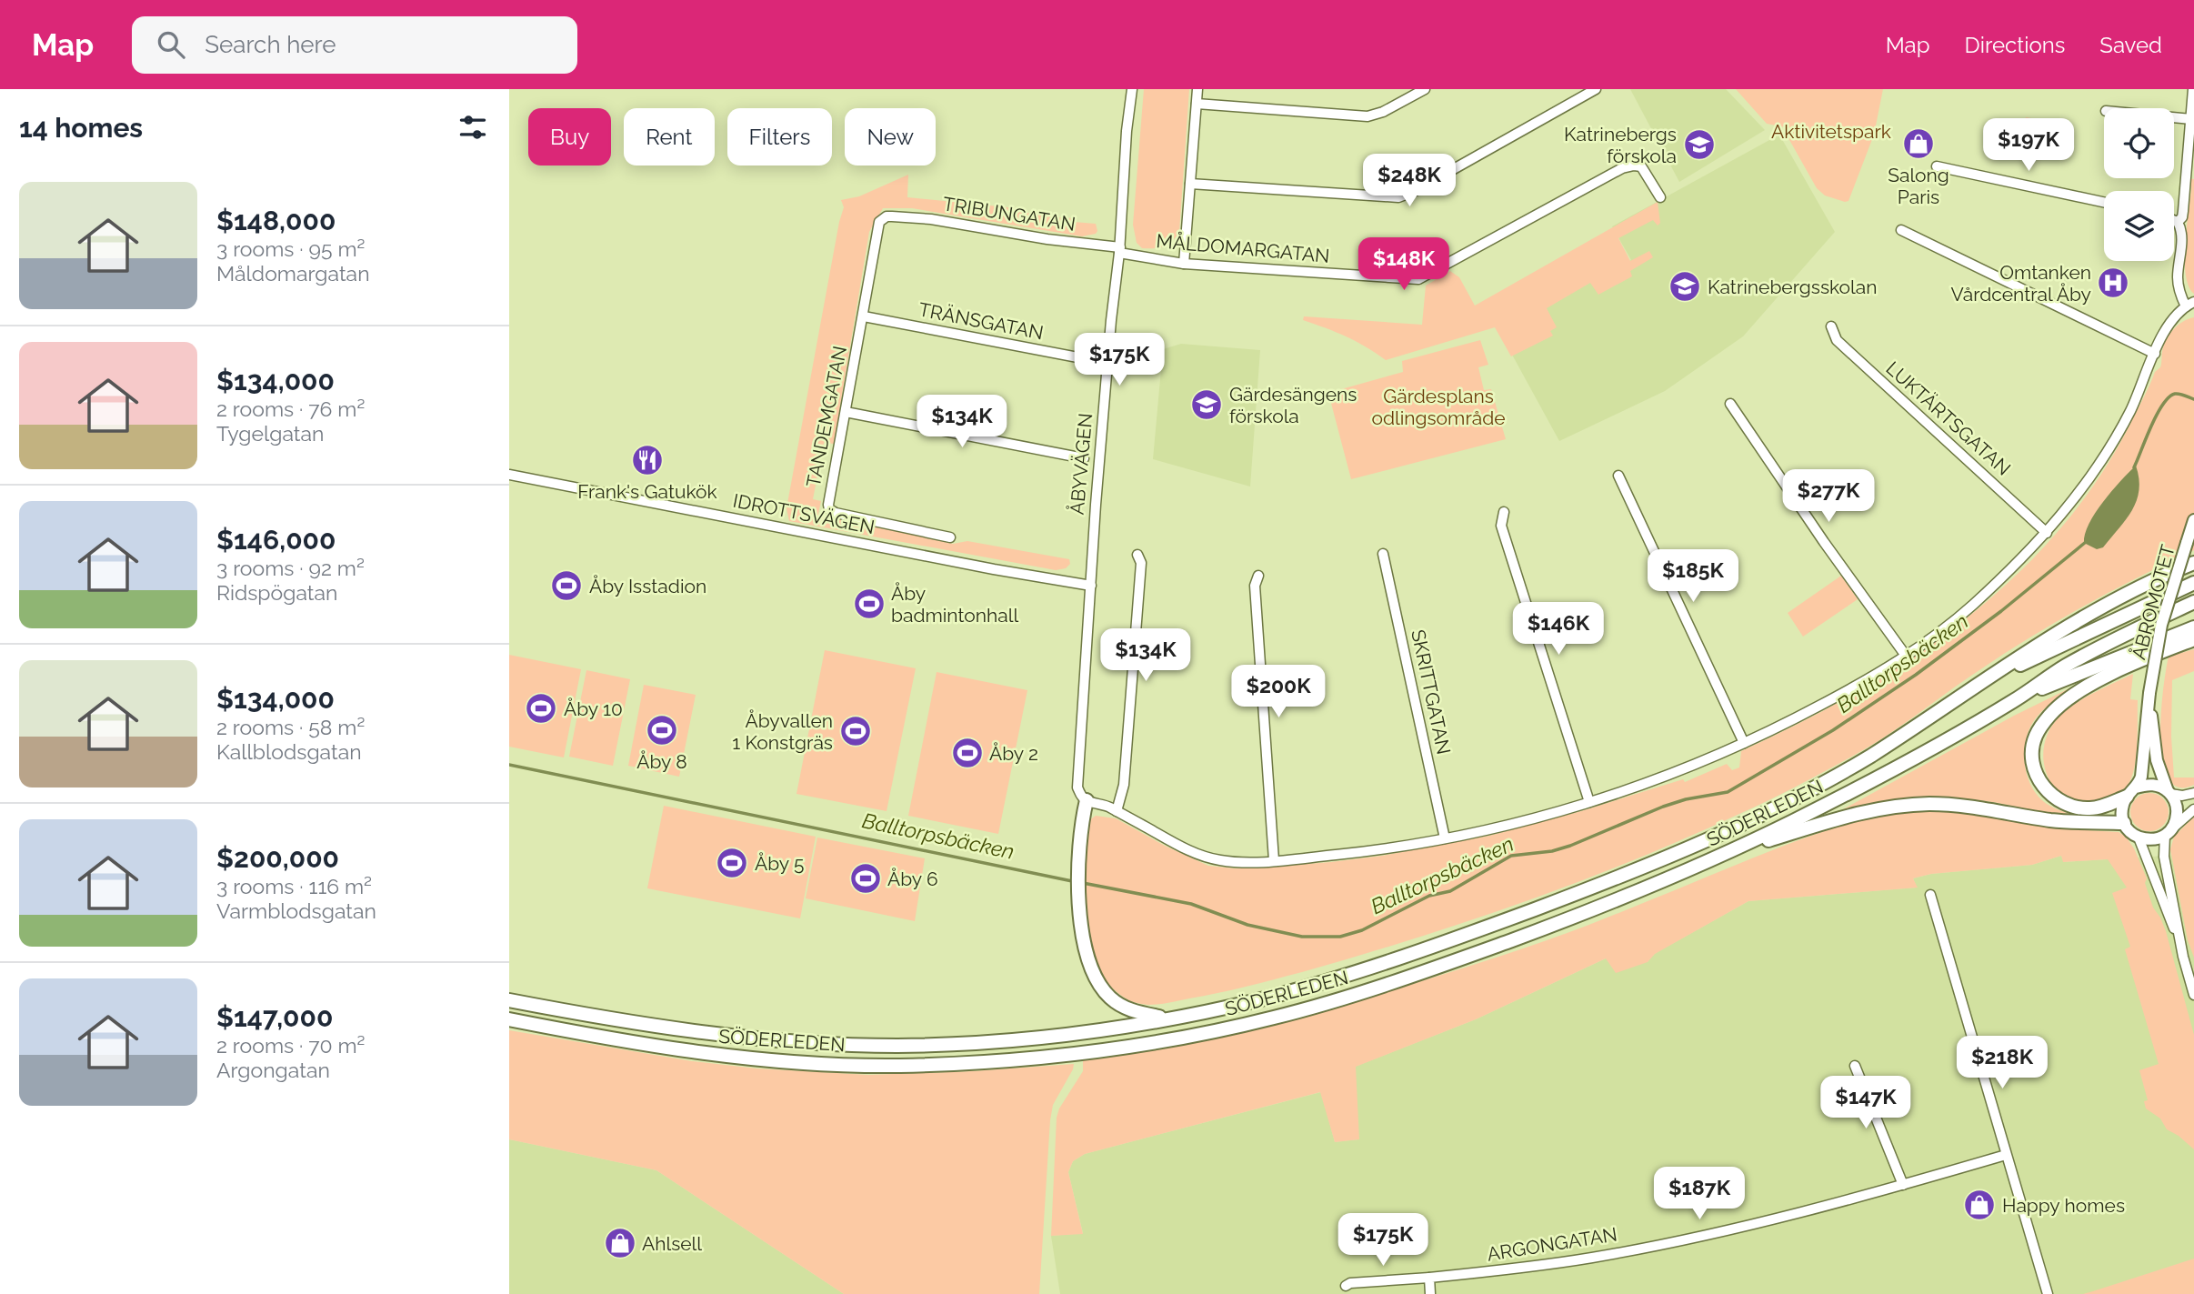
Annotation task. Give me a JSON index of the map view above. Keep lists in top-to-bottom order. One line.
{"streets":{"highway":["SÖDERLEDEN"],"main road":["ÅBROMOTET"],"street":["TRIBUNGATAN","MÅLDOMARGATAN","TRÄNSGATAN","TANDEMGATAN","LUKTÄRTSGATAN","ÅBYVÄGEN","IDROTTSVÄGEN","SKRITTGATAN","ARGONGATAN"]},"crossings":[["TRIBUNGATAN","MÅLDOMARGATAN"],["TRIBUNGATAN","TANDEMGATAN"],["TRIBUNGATAN","ÅBYVÄGEN"],["MÅLDOMARGATAN","ÅBYVÄGEN"],["TRÄNSGATAN","TANDEMGATAN"],["ÅBYVÄGEN","IDROTTSVÄGEN"]],"water":["Balltorpsbäcken"],"parks":["Aktivitetspark","Gärdesplans odlingsområde"],"places":{"shop":["Salong Paris","Happy homes","Ahlsell"],"school or university":["Katrinebergs förskola","Katrinebergsskolan","Gärdesängens förskola"],"hospital":["Omtanken Vårdcentral Åby"],"restaurant":["Frank's Gatukök"],"sports":["Åby Isstadion","Åby badmintonhall","Åby 10","Åby 8","Åbyvallen 1 Konstgräs","Åby 2","Åby 5","Åby 6"]},"page":{"header":"Map","search":"Search here","nav":["Map","Directions","Saved"],"heading":"14 homes","chip":["Buy","Rent","Filters","New"],"price":["$197K","$248K","$148K","$175K","$134K","$277K","$185K","$146K","$134K","$200K","$218K","$147K","$187K","$175K"],"list":[{"name":"$148,000","note":"3 rooms · 95 m² · Måldomargatan"},{"name":"$134,000","note":"2 rooms · 76 m² · Tygelgatan"},{"name":"$146,000","note":"3 rooms · 92 m² · Ridspögatan"},{"name":"$134,000","note":"2 rooms · 58 m² · Kallblodsgatan"},{"name":"$200,000","note":"3 rooms · 116 m² · Varmblodsgatan"},{"name":"$147,000","note":"2 rooms · 70 m² · Argongatan"}]}}
